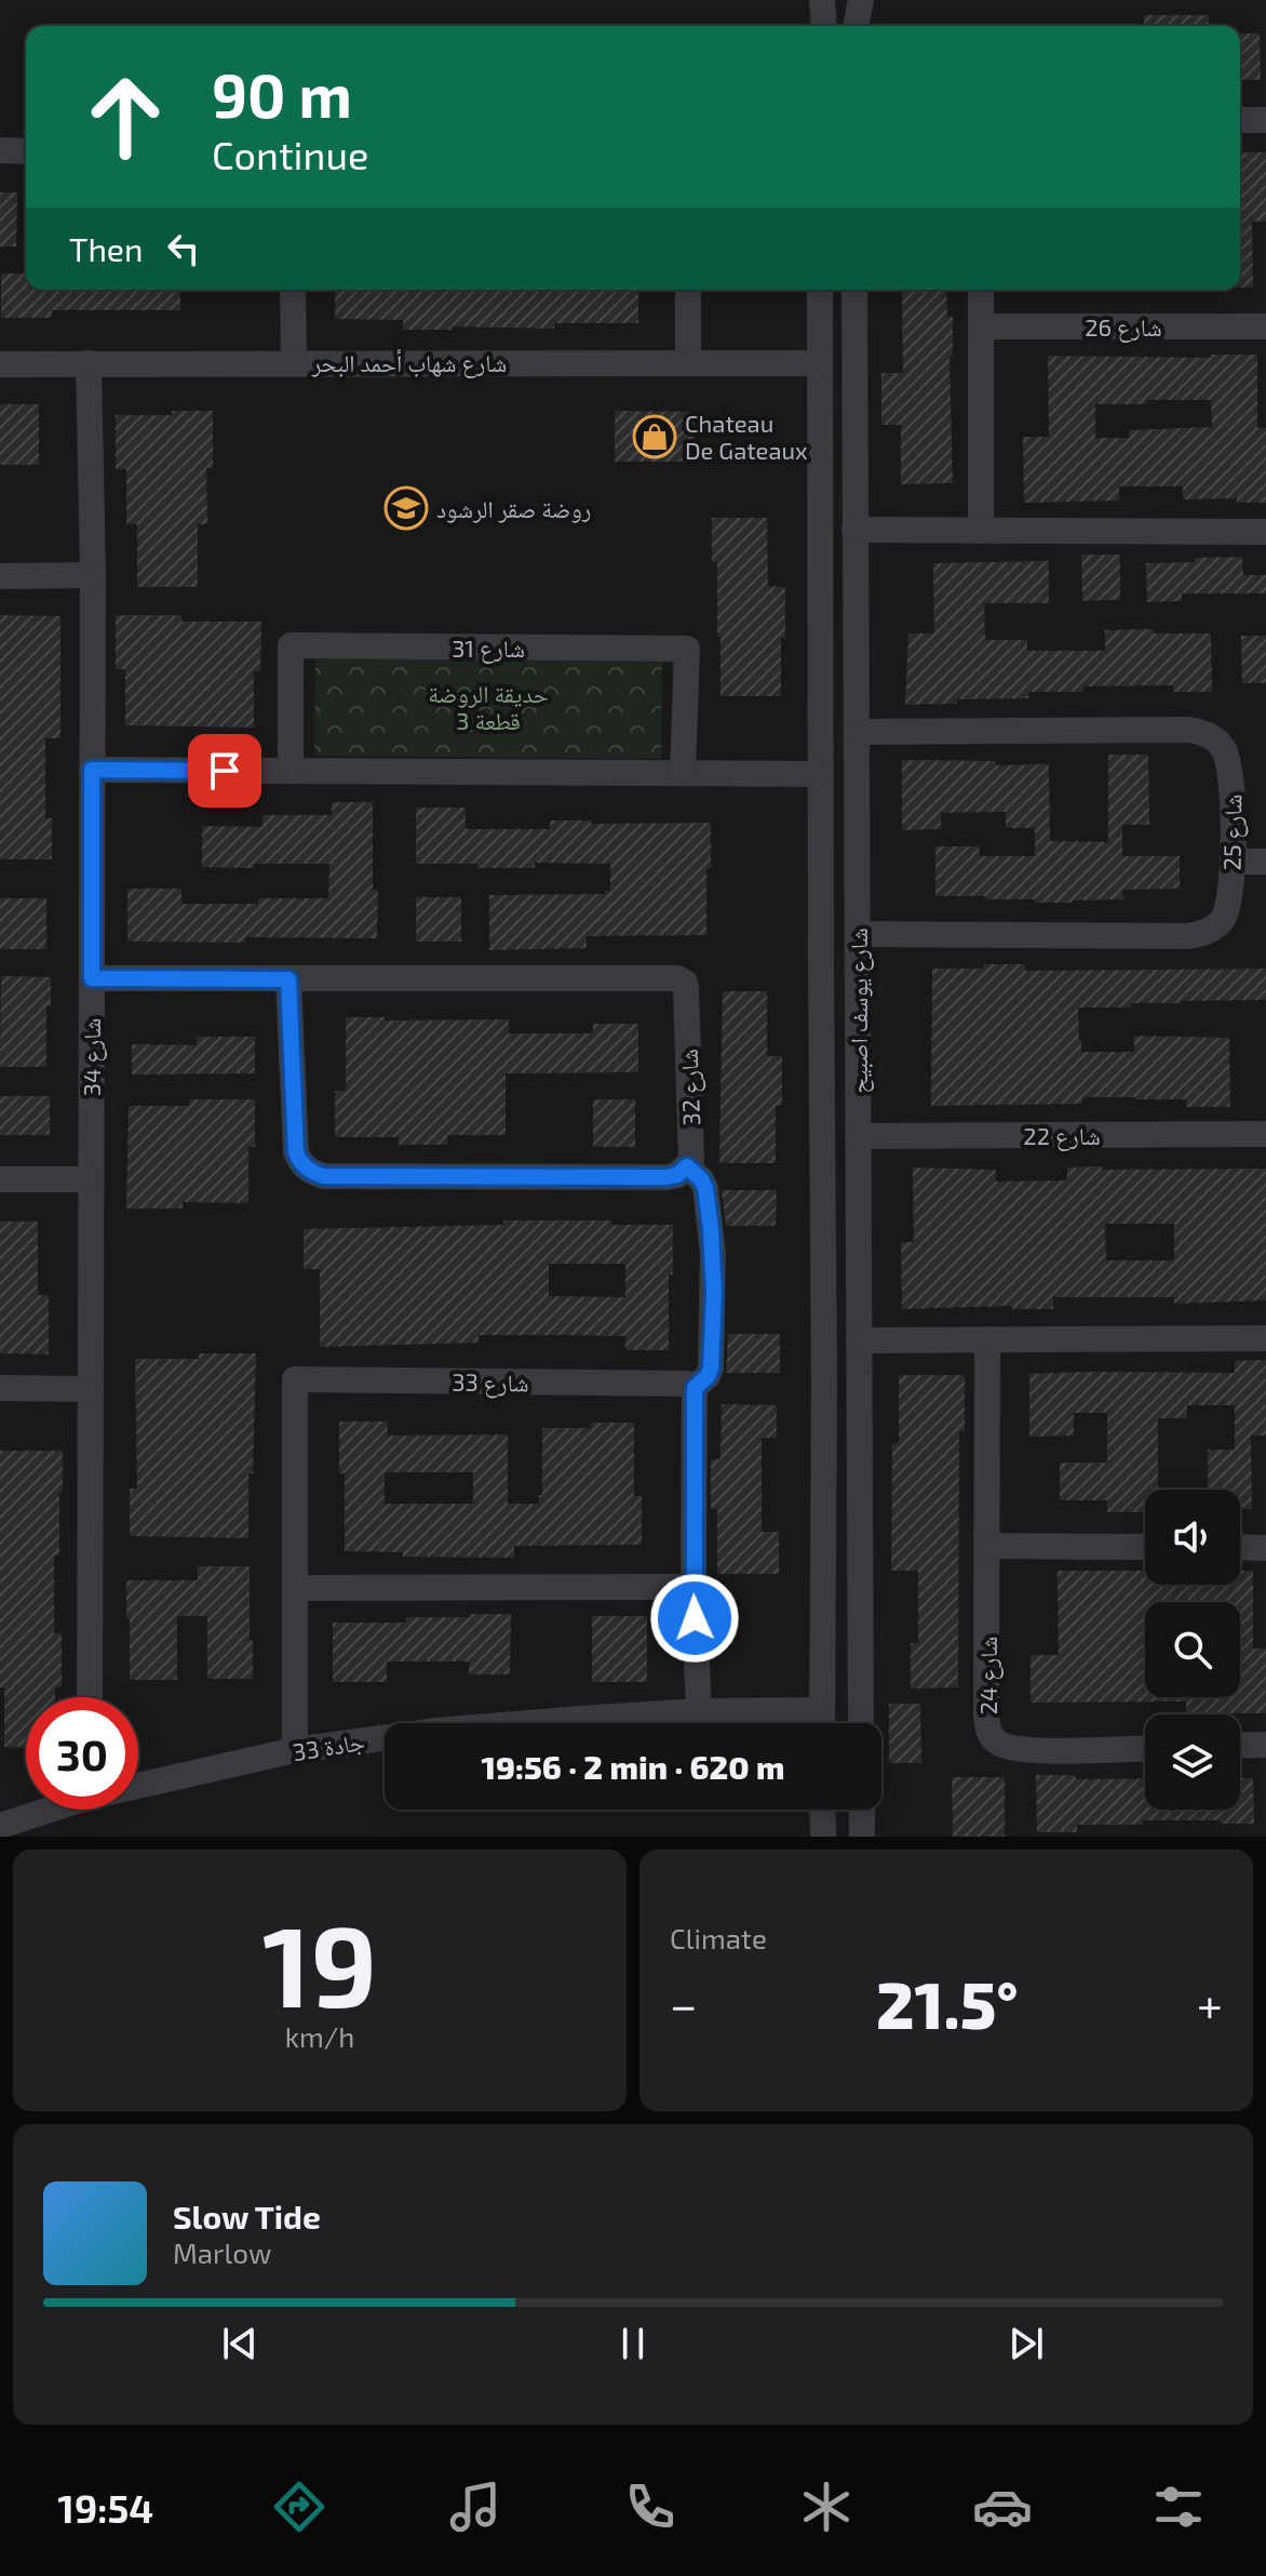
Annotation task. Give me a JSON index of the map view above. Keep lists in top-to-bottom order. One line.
{"streets":{"street":["شارع 26","شارع شهاب أحمد البحر","شارع 31","شارع 25","شارع يوسف اصبيح","شارع 34","شارع 32","شارع 22","شارع 33","شارع 24","جادة 33"]},"crossings":[["شارع شهاب أحمد البحر","شارع يوسف اصبيح"],["شارع شهاب أحمد البحر","شارع 34"],["شارع 25","شارع يوسف اصبيح"],["شارع يوسف اصبيح","شارع 22"],["شارع يوسف اصبيح","جادة 33"],["شارع 34","شارع 32"],["شارع 33","جادة 33"]],"parks":["حديقة الروضة قطعة 3"],"places":{"shop":["Chateau De Gateaux"],"school or university":["روضة صقر الرشود"]},"page":{"turn":["90 m","Continue"],"then":"Then","limit":"30","trip":"19:56 · 2 min · 620 m","tile":[["19","km/h"],"Climate"],"heat":["−","21.5°","+"],"song":["Slow Tide","Marlow"],"tabs":"19:54"}}
